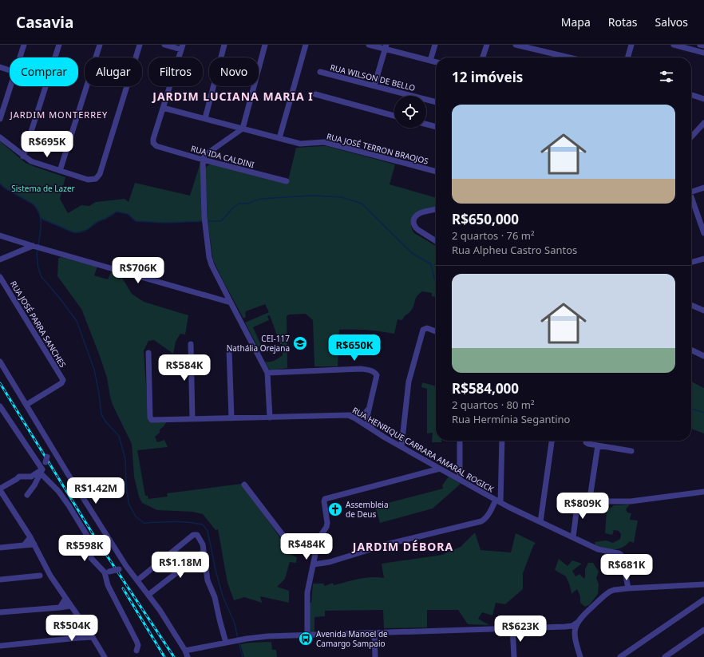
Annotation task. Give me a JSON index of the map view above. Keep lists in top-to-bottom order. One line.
{"streets":{"street":["RUA WILSON DE BELLO","RUA JOSÉ TERRON BRAOJOS","RUA IDA CALDINI","RUA JOSÉ PARRA SANCHES","RUA HENRIQUE CARRARA AMARAL ROGICK"]},"crossings":[["RUA JOSÉ TERRON BRAOJOS","RUA IDA CALDINI"]],"districts":["JARDIM LUCIANA MARIA I","JARDIM MONTERREY","JARDIM DÉBORA"],"parks":["Sistema de Lazer"],"places":{"school or university":["CEI-117 Nathália Orejana"],"church":["Assembleia de Deus"],"bus stop":["Avenida Manoel de Camargo Sampaio"]},"page":{"header":"Casavia","nav":["Mapa","Rotas","Salvos"],"chip":["Comprar","Alugar","Filtros","Novo"],"heading":"12 imóveis","list":[{"name":"R$650,000","note":"2 quartos · 76 m² · Rua Alpheu Castro Santos"},{"name":"R$584,000","note":"2 quartos · 80 m² · Rua Hermínia Segantino"}],"price":["R$695K","R$706K","R$650K","R$584K","R$1.42M","R$809K","R$484K","R$598K","R$1.18M","R$681K","R$504K","R$623K"]}}
